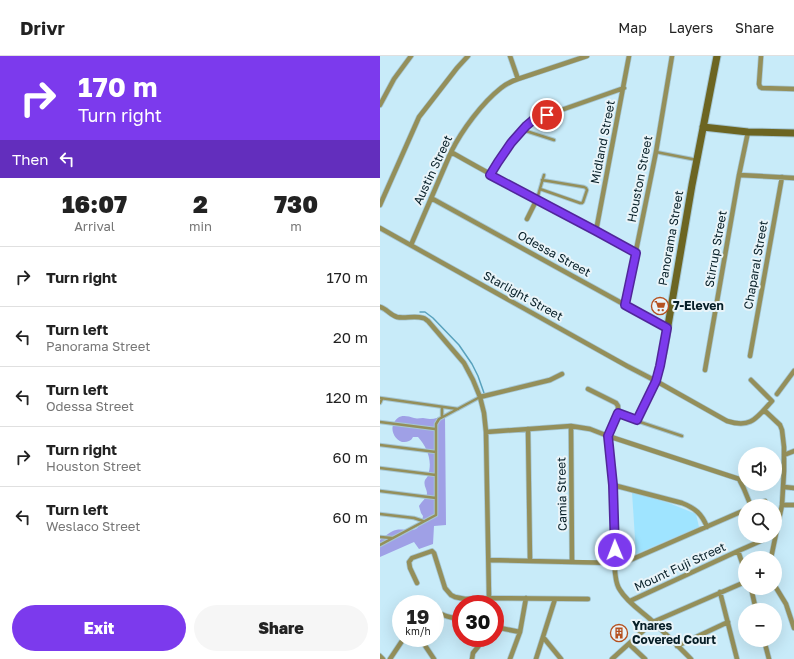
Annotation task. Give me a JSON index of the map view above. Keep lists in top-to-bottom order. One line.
{"streets":{"street":["Midland Street","Austin Street","Houston Street","Panorama Street","Stirrup Street","Odessa Street","Chaparal Street","Starlight Street","Camia Street","Mount Fuji Street"]},"crossings":[["Austin Street","Odessa Street"],["Austin Street","Starlight Street"],["Houston Street","Odessa Street"],["Panorama Street","Odessa Street"],["Panorama Street","Starlight Street"]],"places":{"supermarket":["7-Eleven"],"building":["Ynares Covered Court"]},"page":{"header":"Drivr","nav":["Map","Layers","Share"],"turn":["170 m","Turn right"],"then":"Then","eta":["16:07","Arrival","2","min","730","m"],"list":[{"name":"Turn right","value":"170 m"},{"name":"Turn left","note":"Panorama Street","value":"20 m"},{"name":"Turn left","note":"Odessa Street","value":"120 m"},{"name":"Turn right","note":"Houston Street","value":"60 m"},{"name":"Turn left","note":"Weslaco Street","value":"60 m"}],"map_buttons":["+","−"],"speed":"19 km/h","limit":"30","buttons":["Exit","Share"]}}
